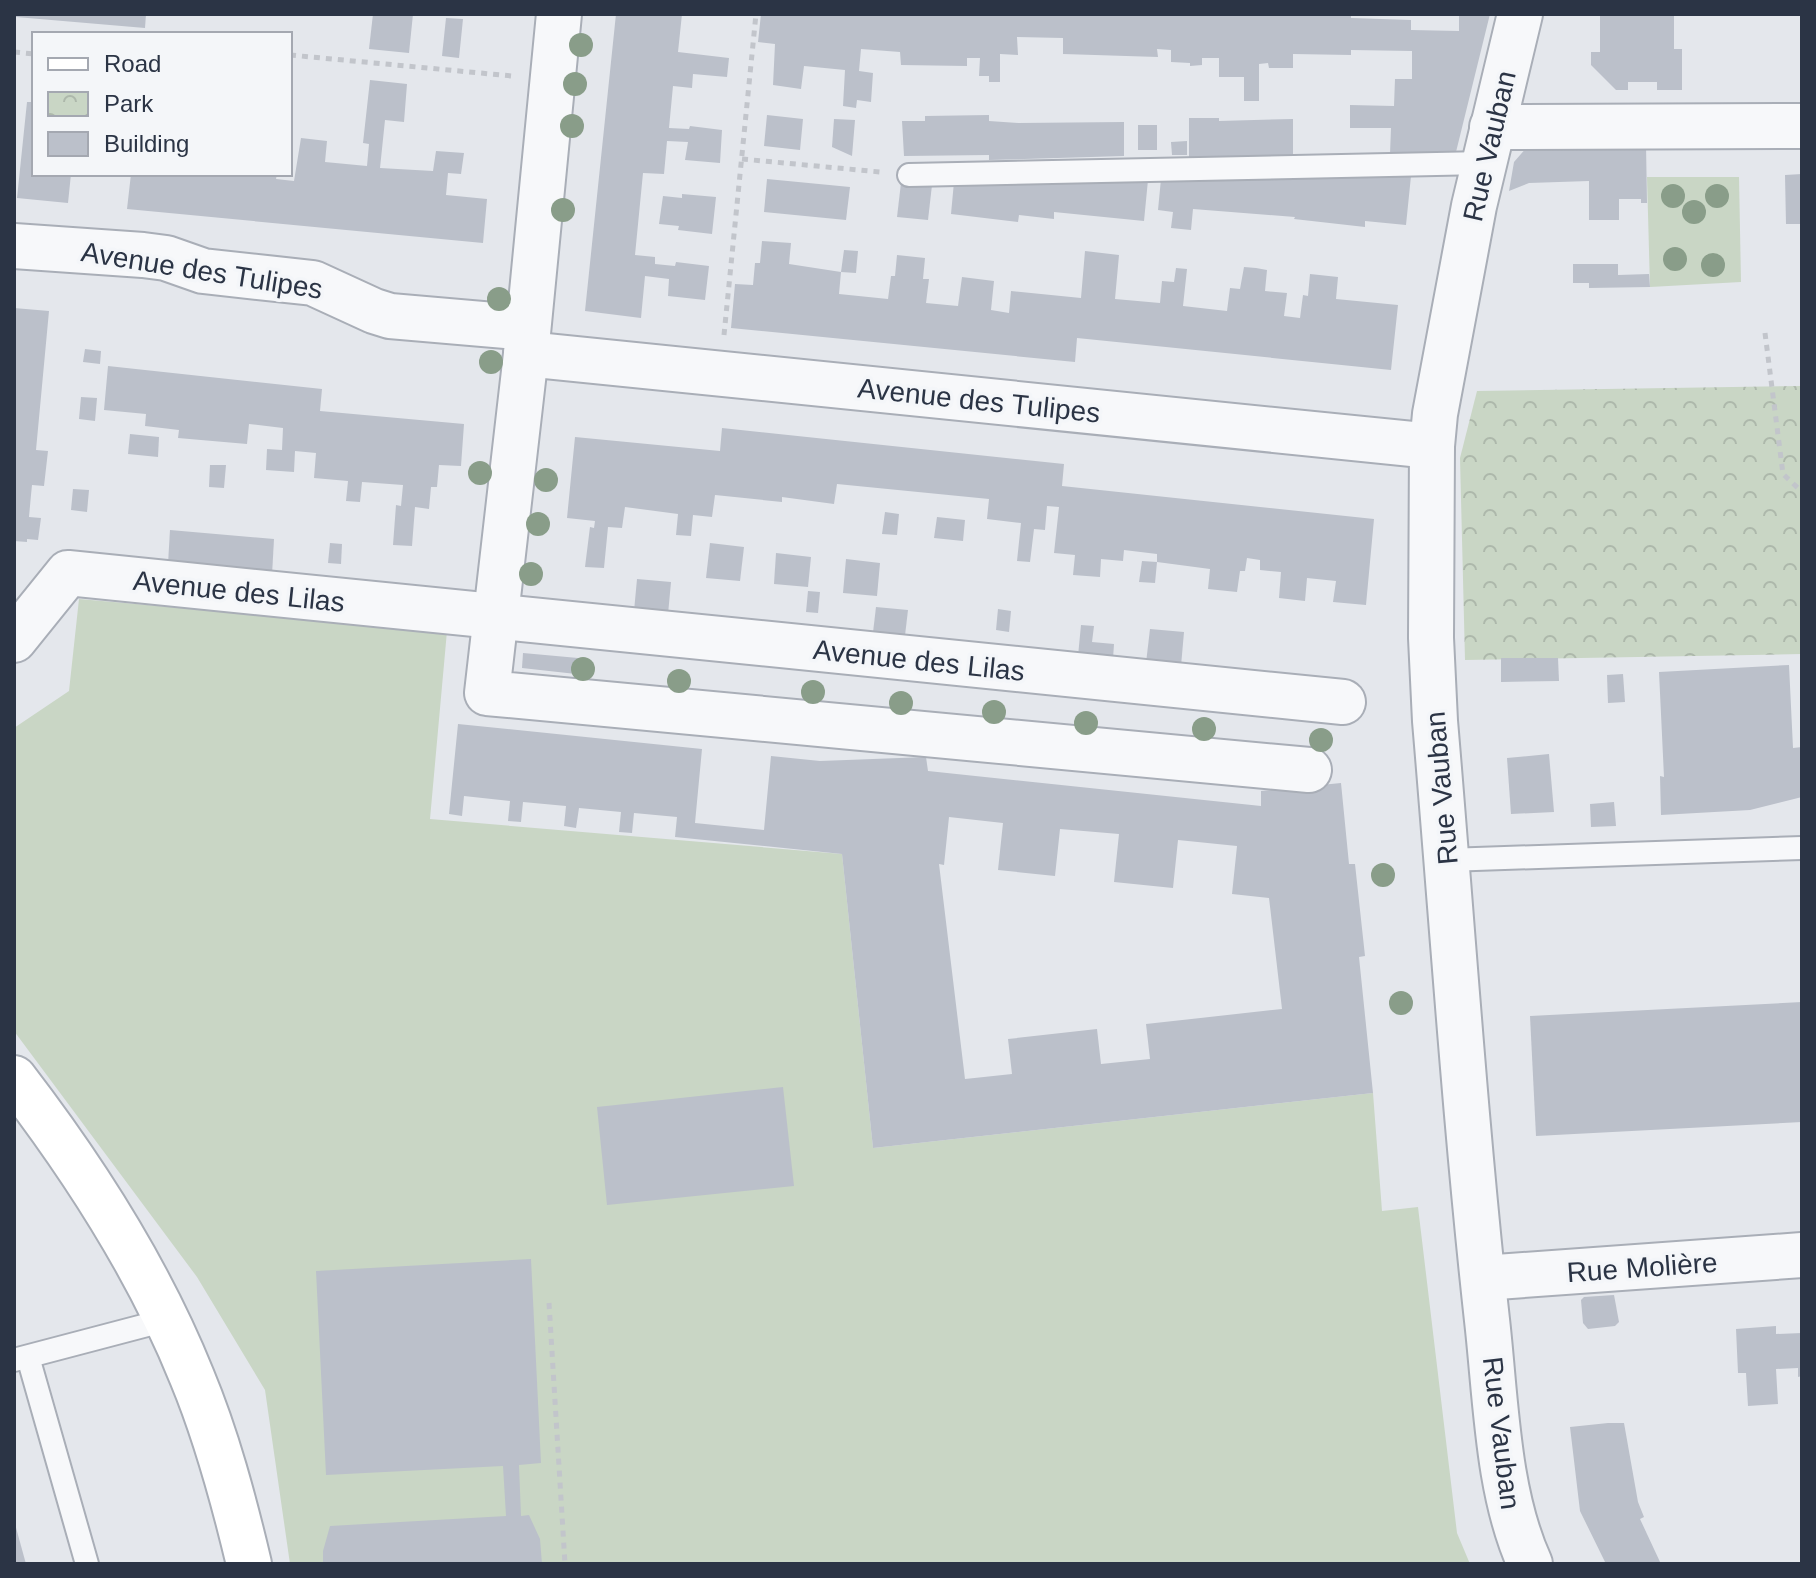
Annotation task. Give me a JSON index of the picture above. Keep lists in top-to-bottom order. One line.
{"streets":{"street":["Rue Vauban","Avenue des Tulipes","Avenue des Lilas","Rue Molière"]},"crossings":[["Rue Vauban","Avenue des Tulipes"],["Rue Vauban","Rue Molière"]],"legend":["Road","Park","Building"]}
